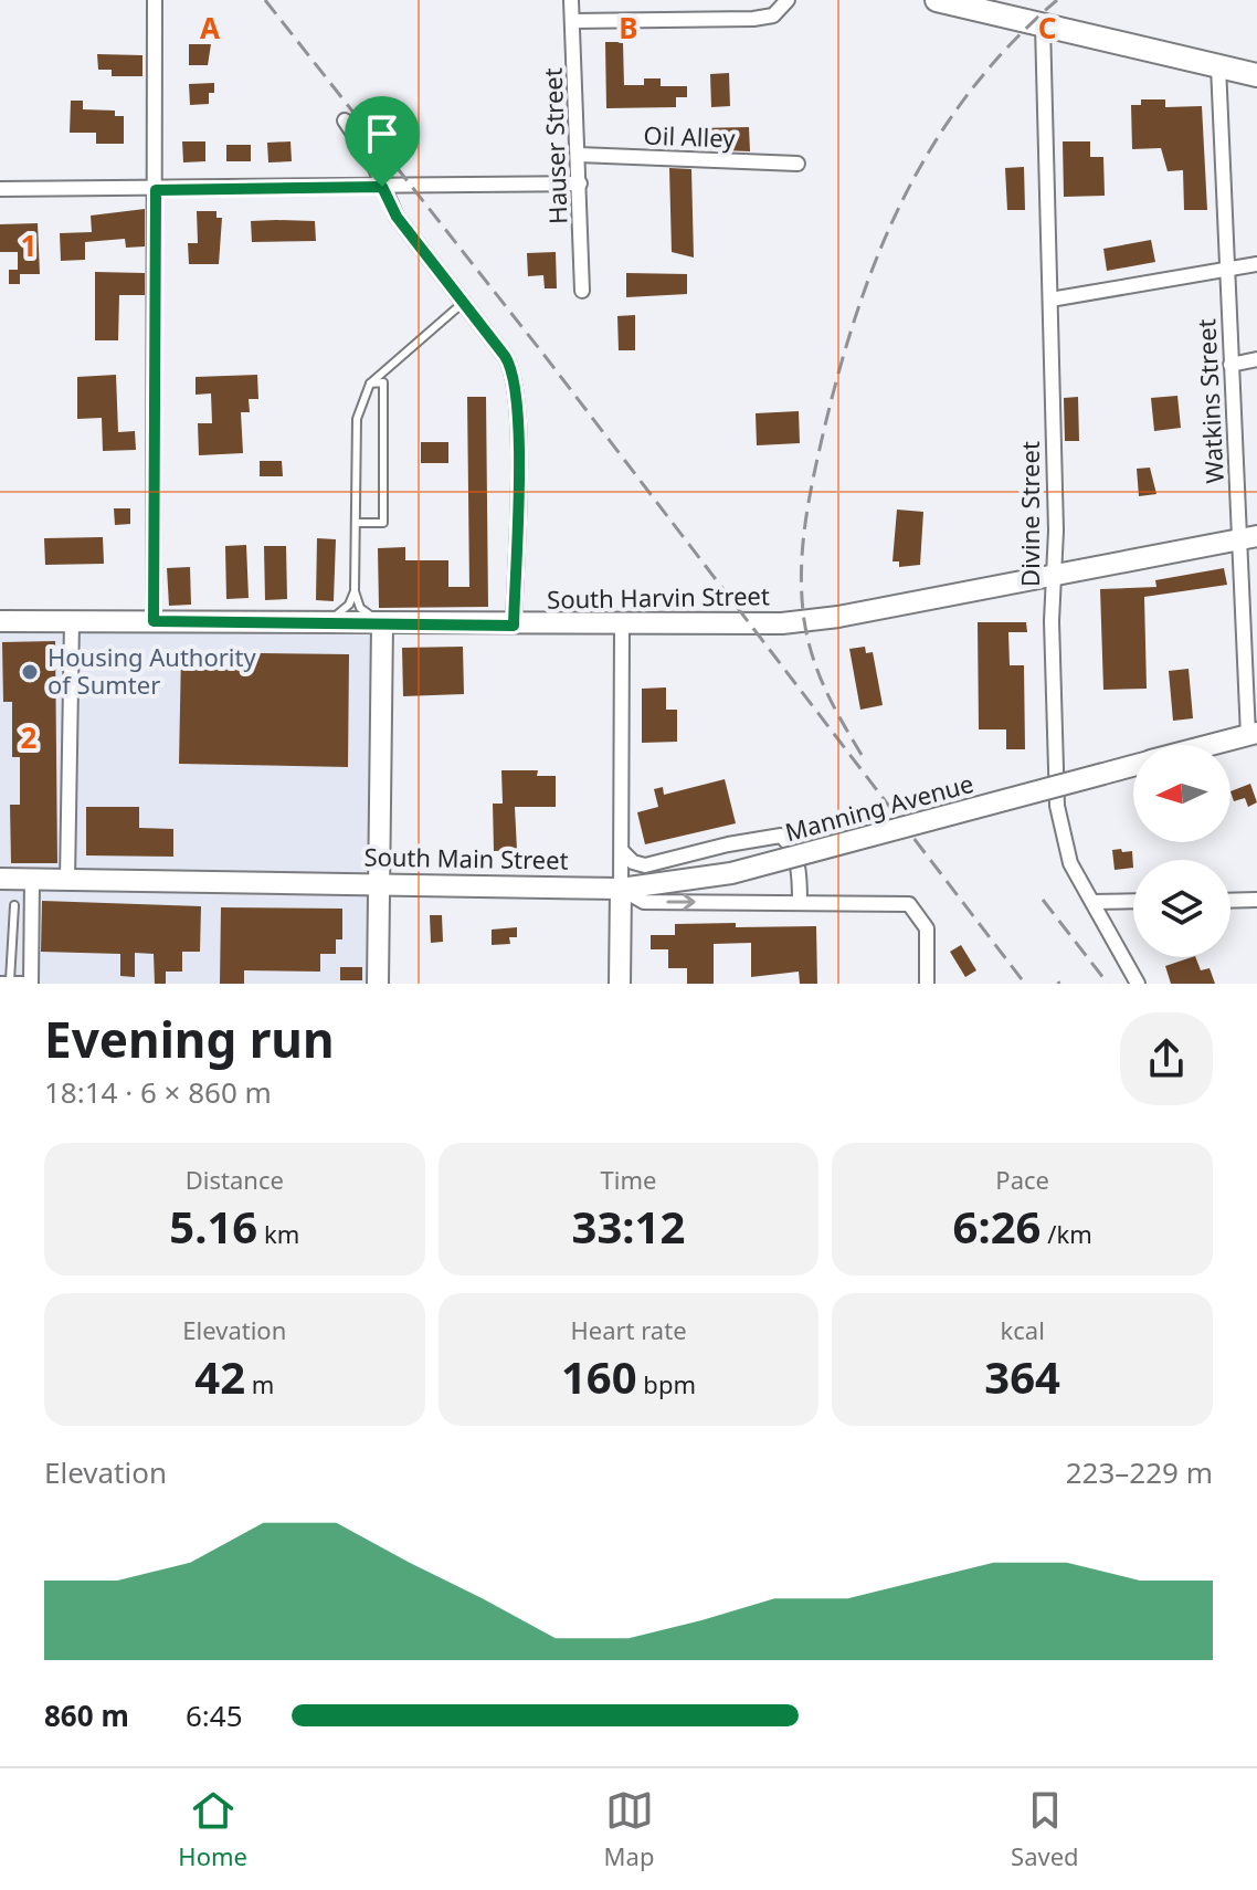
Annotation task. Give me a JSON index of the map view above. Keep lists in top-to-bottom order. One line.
{"streets":{"street":["Oil Alley","Hauser Street","Watkins Street","Divine Street","South Harvin Street","Manning Avenue","South Main Street"]},"crossings":[["Oil Alley","Hauser Street"],["Watkins Street","South Harvin Street"],["Watkins Street","Manning Avenue"],["Divine Street","South Harvin Street"],["Manning Avenue","South Main Street"]],"places":["Housing Authority of Sumter"],"north":"left","page":{"heading":["Evening run","18:14 · 6 × 860 m"],"stats":[["Distance","5.16 km"],["Time","33:12"],["Pace","6:26 /km"],["Elevation","42 m"],["Heart rate","160 bpm"],["kcal","364"]],"chart":["Elevation","223–229 m"],"list":[{"name":"860 m","note":"6:45"}],"tabs":["Home","Map","Saved"]},"grid":{"columns":["A","B","C"],"rows":["1","2"]}}
